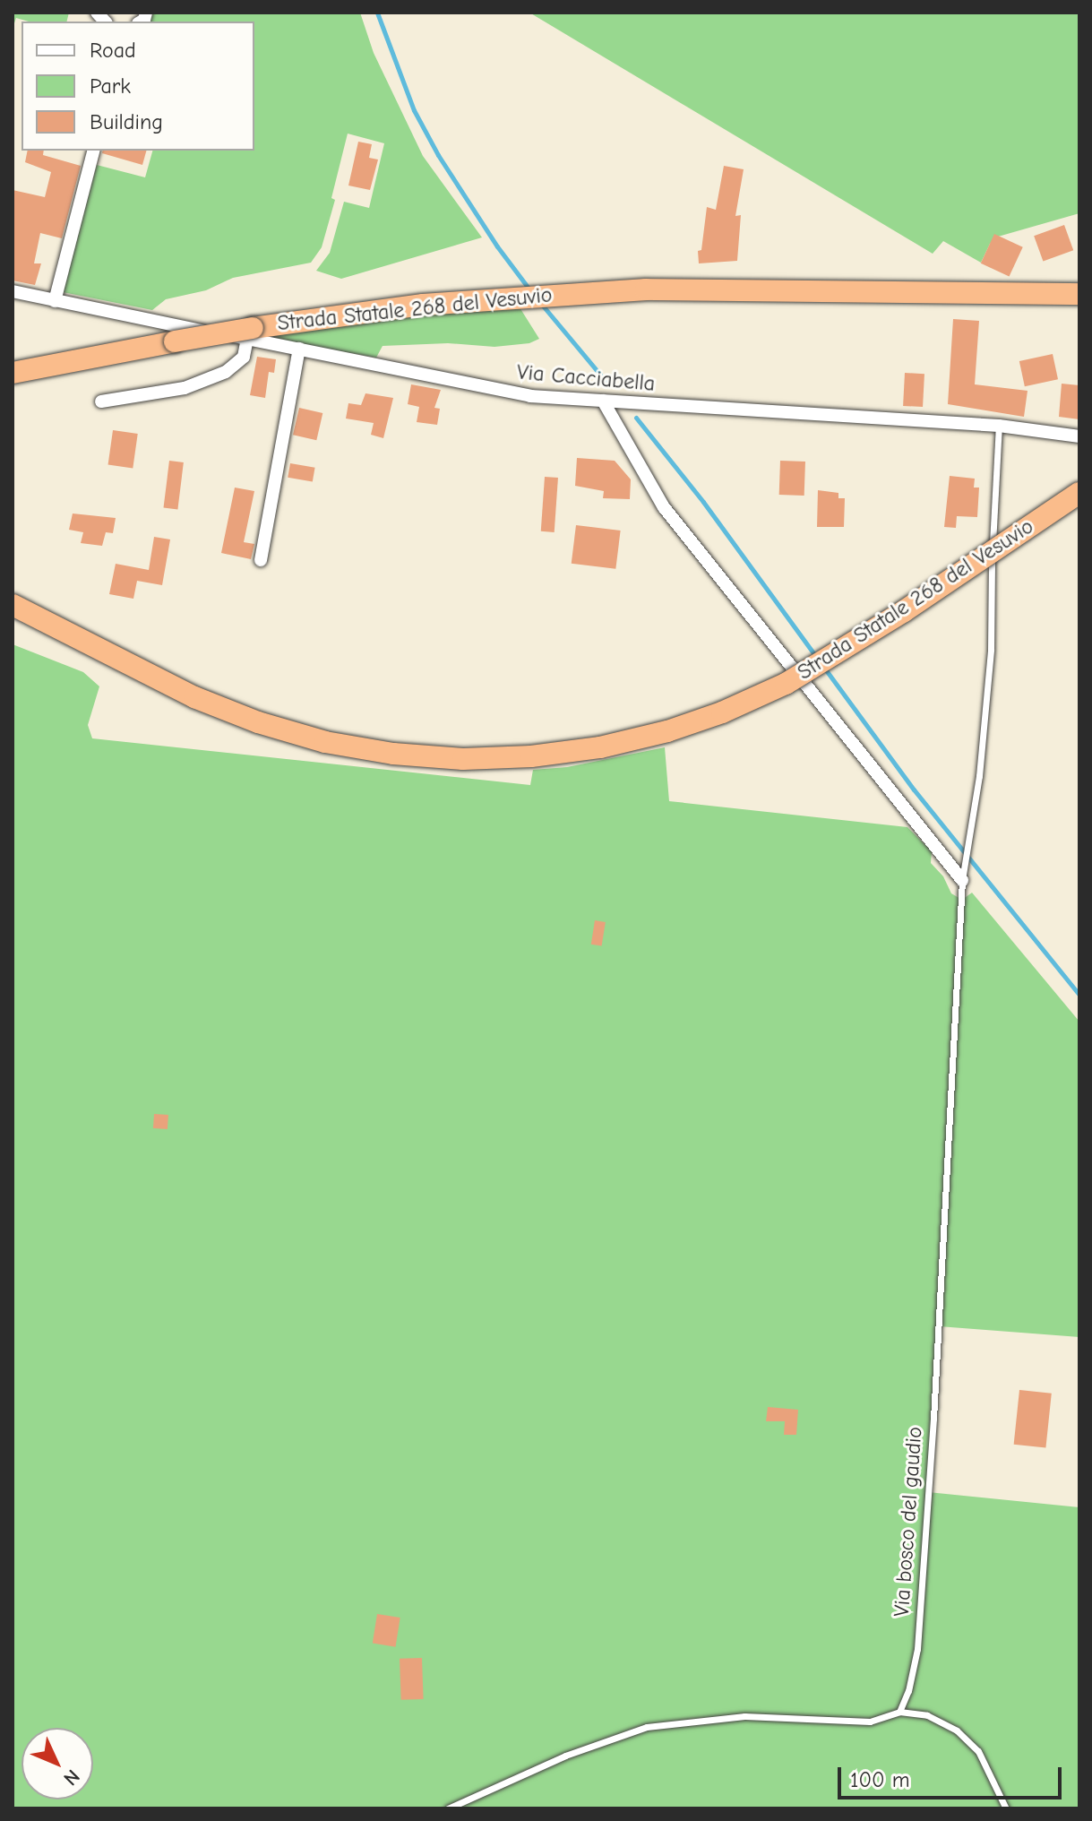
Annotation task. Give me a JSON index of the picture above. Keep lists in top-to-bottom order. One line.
{"streets":{"highway":["Strada Statale 268 del Vesuvio"],"street":["Via Cacciabella"],"lane":["Via bosco del gaudio"]},"crossings":[["Strada Statale 268 del Vesuvio","Via Cacciabella"],["Via Cacciabella","Via bosco del gaudio"]],"legend":["Road","Park","Building"],"scale_bar":"100 m","north":"bottom right"}
